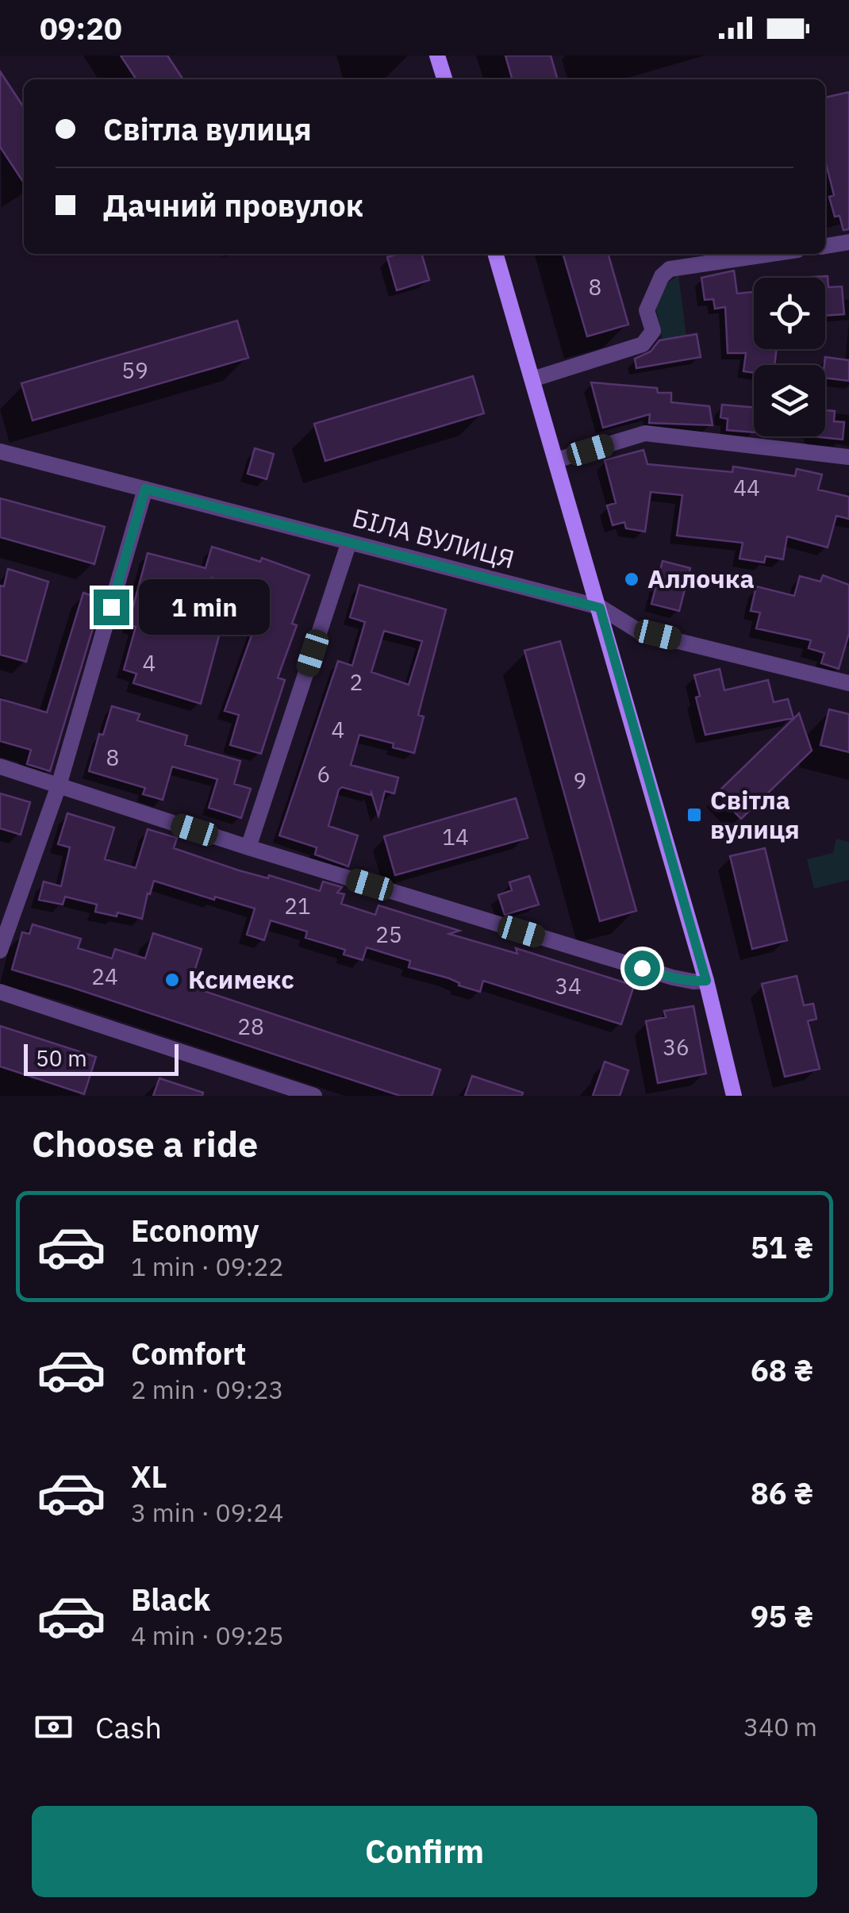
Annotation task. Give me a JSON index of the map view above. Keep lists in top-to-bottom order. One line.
{"streets":{"street":["БІЛА ВУЛИЦЯ"]},"places":{"other":["Аллочка","Ксимекс"],"transit":["Світла вулиця"]},"house_numbers":["8","59","44","4","2","4","8","6","9","14","21","25","24","34","28","36"],"scale_bar":"50 m","page":{"status":"09:20","banner":["Світла вулиця","Дачний провулок"],"bubble":"1 min","scale":"50 m","heading":"Choose a ride","list":[{"name":"Economy","note":"1 min · 09:22","value":"51 ₴"},{"name":"Comfort","note":"2 min · 09:23","value":"68 ₴"},{"name":"XL","note":"3 min · 09:24","value":"86 ₴"},{"name":"Black","note":"4 min · 09:25","value":"95 ₴"}],"pay":["Cash","340 m"],"buttons":"Confirm"}}
